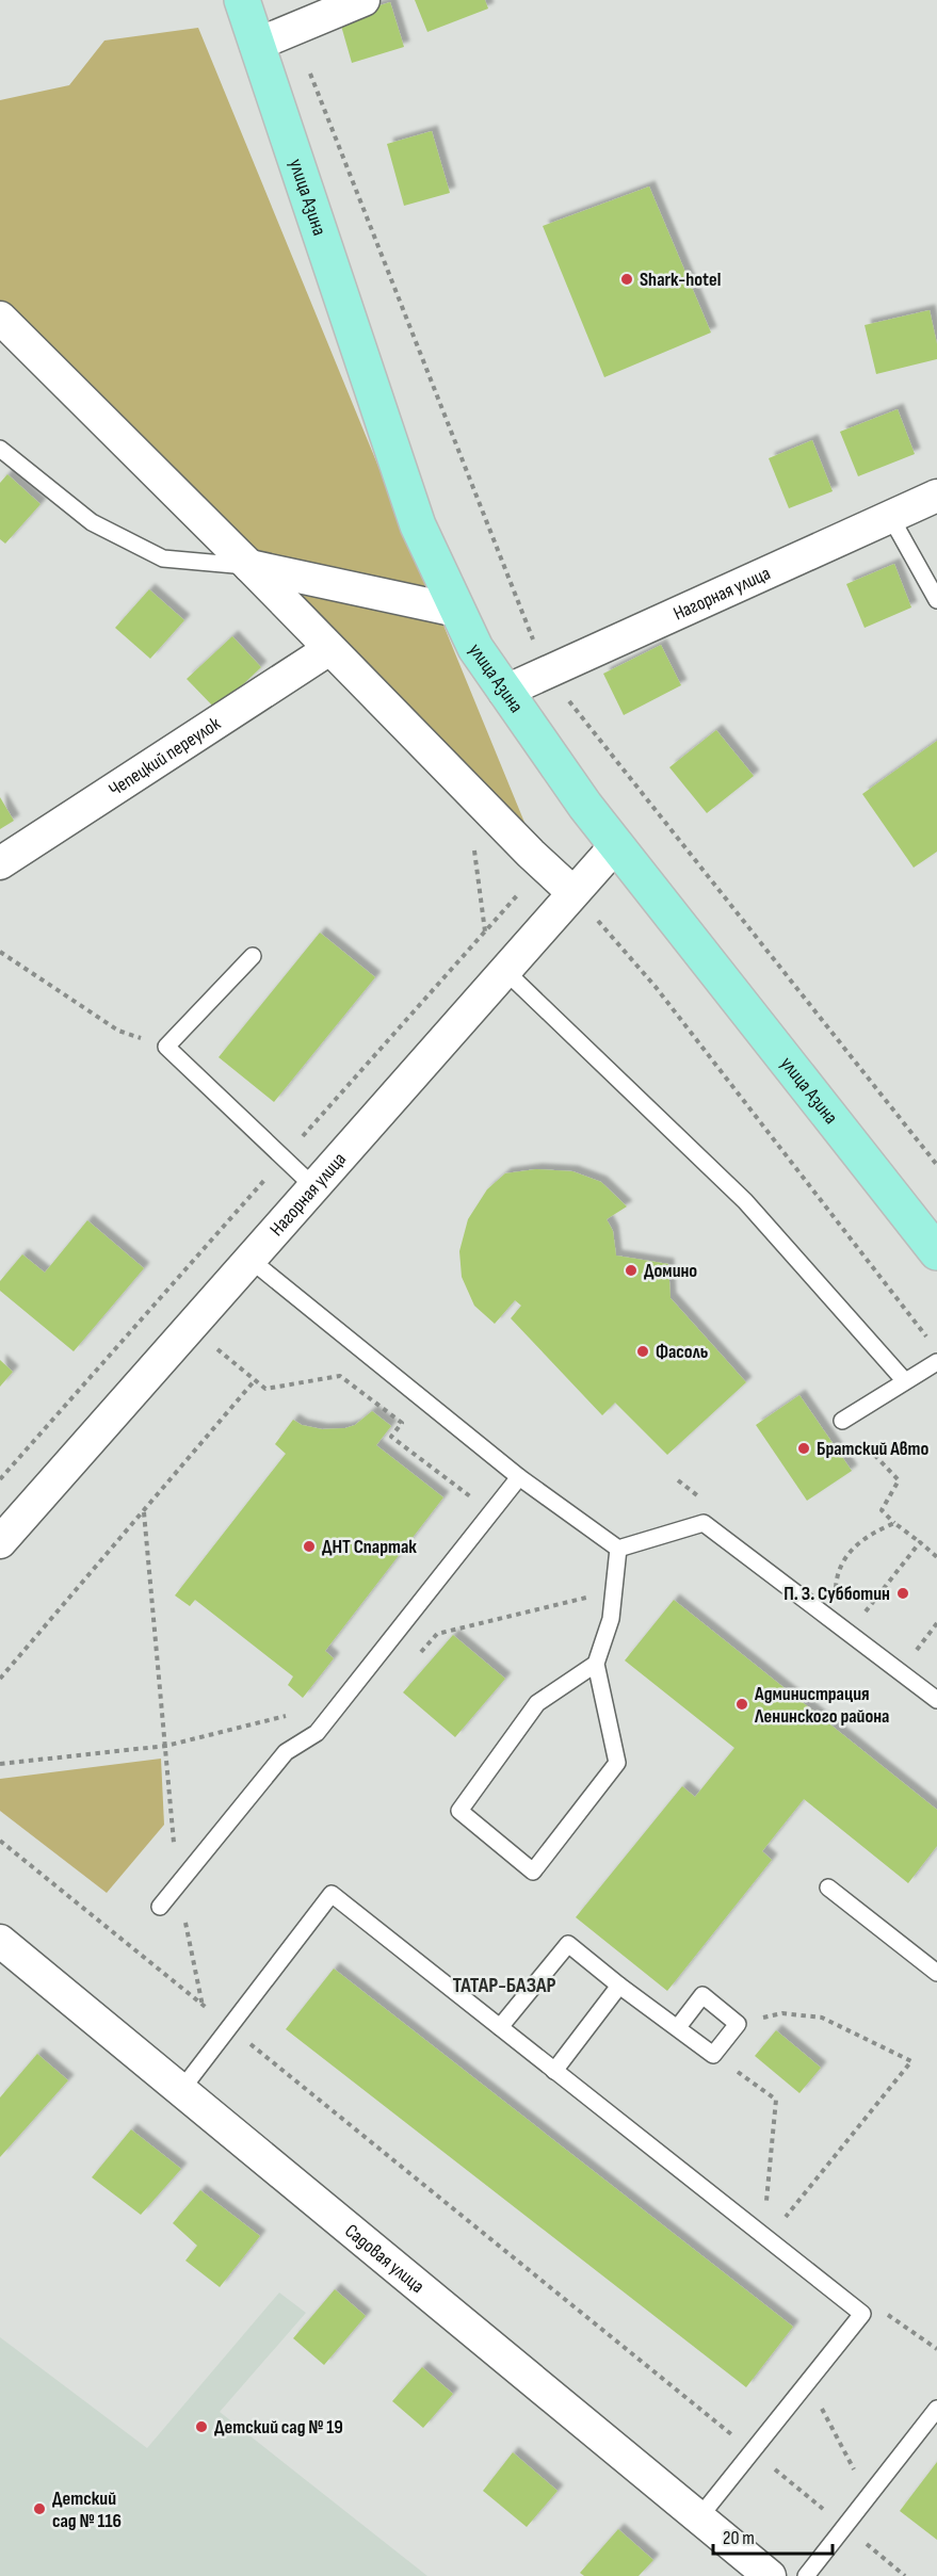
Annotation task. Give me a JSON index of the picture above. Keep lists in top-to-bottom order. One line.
{"streets":{"main road":["улица Азина"],"street":["Нагорная улица","Чепецкий переулок","Садовая улица"]},"crossings":[["улица Азина","Нагорная улица"]],"districts":["ТАТАР-БАЗАР"],"places":["Shark-hotel","Домино","Фасоль","Братский Авто","ДНТ Спартак","П. З. Субботин","Администрация Ленинского района","Детский сад № 19","Детский сад № 116"],"scale_bar":"20 m"}
